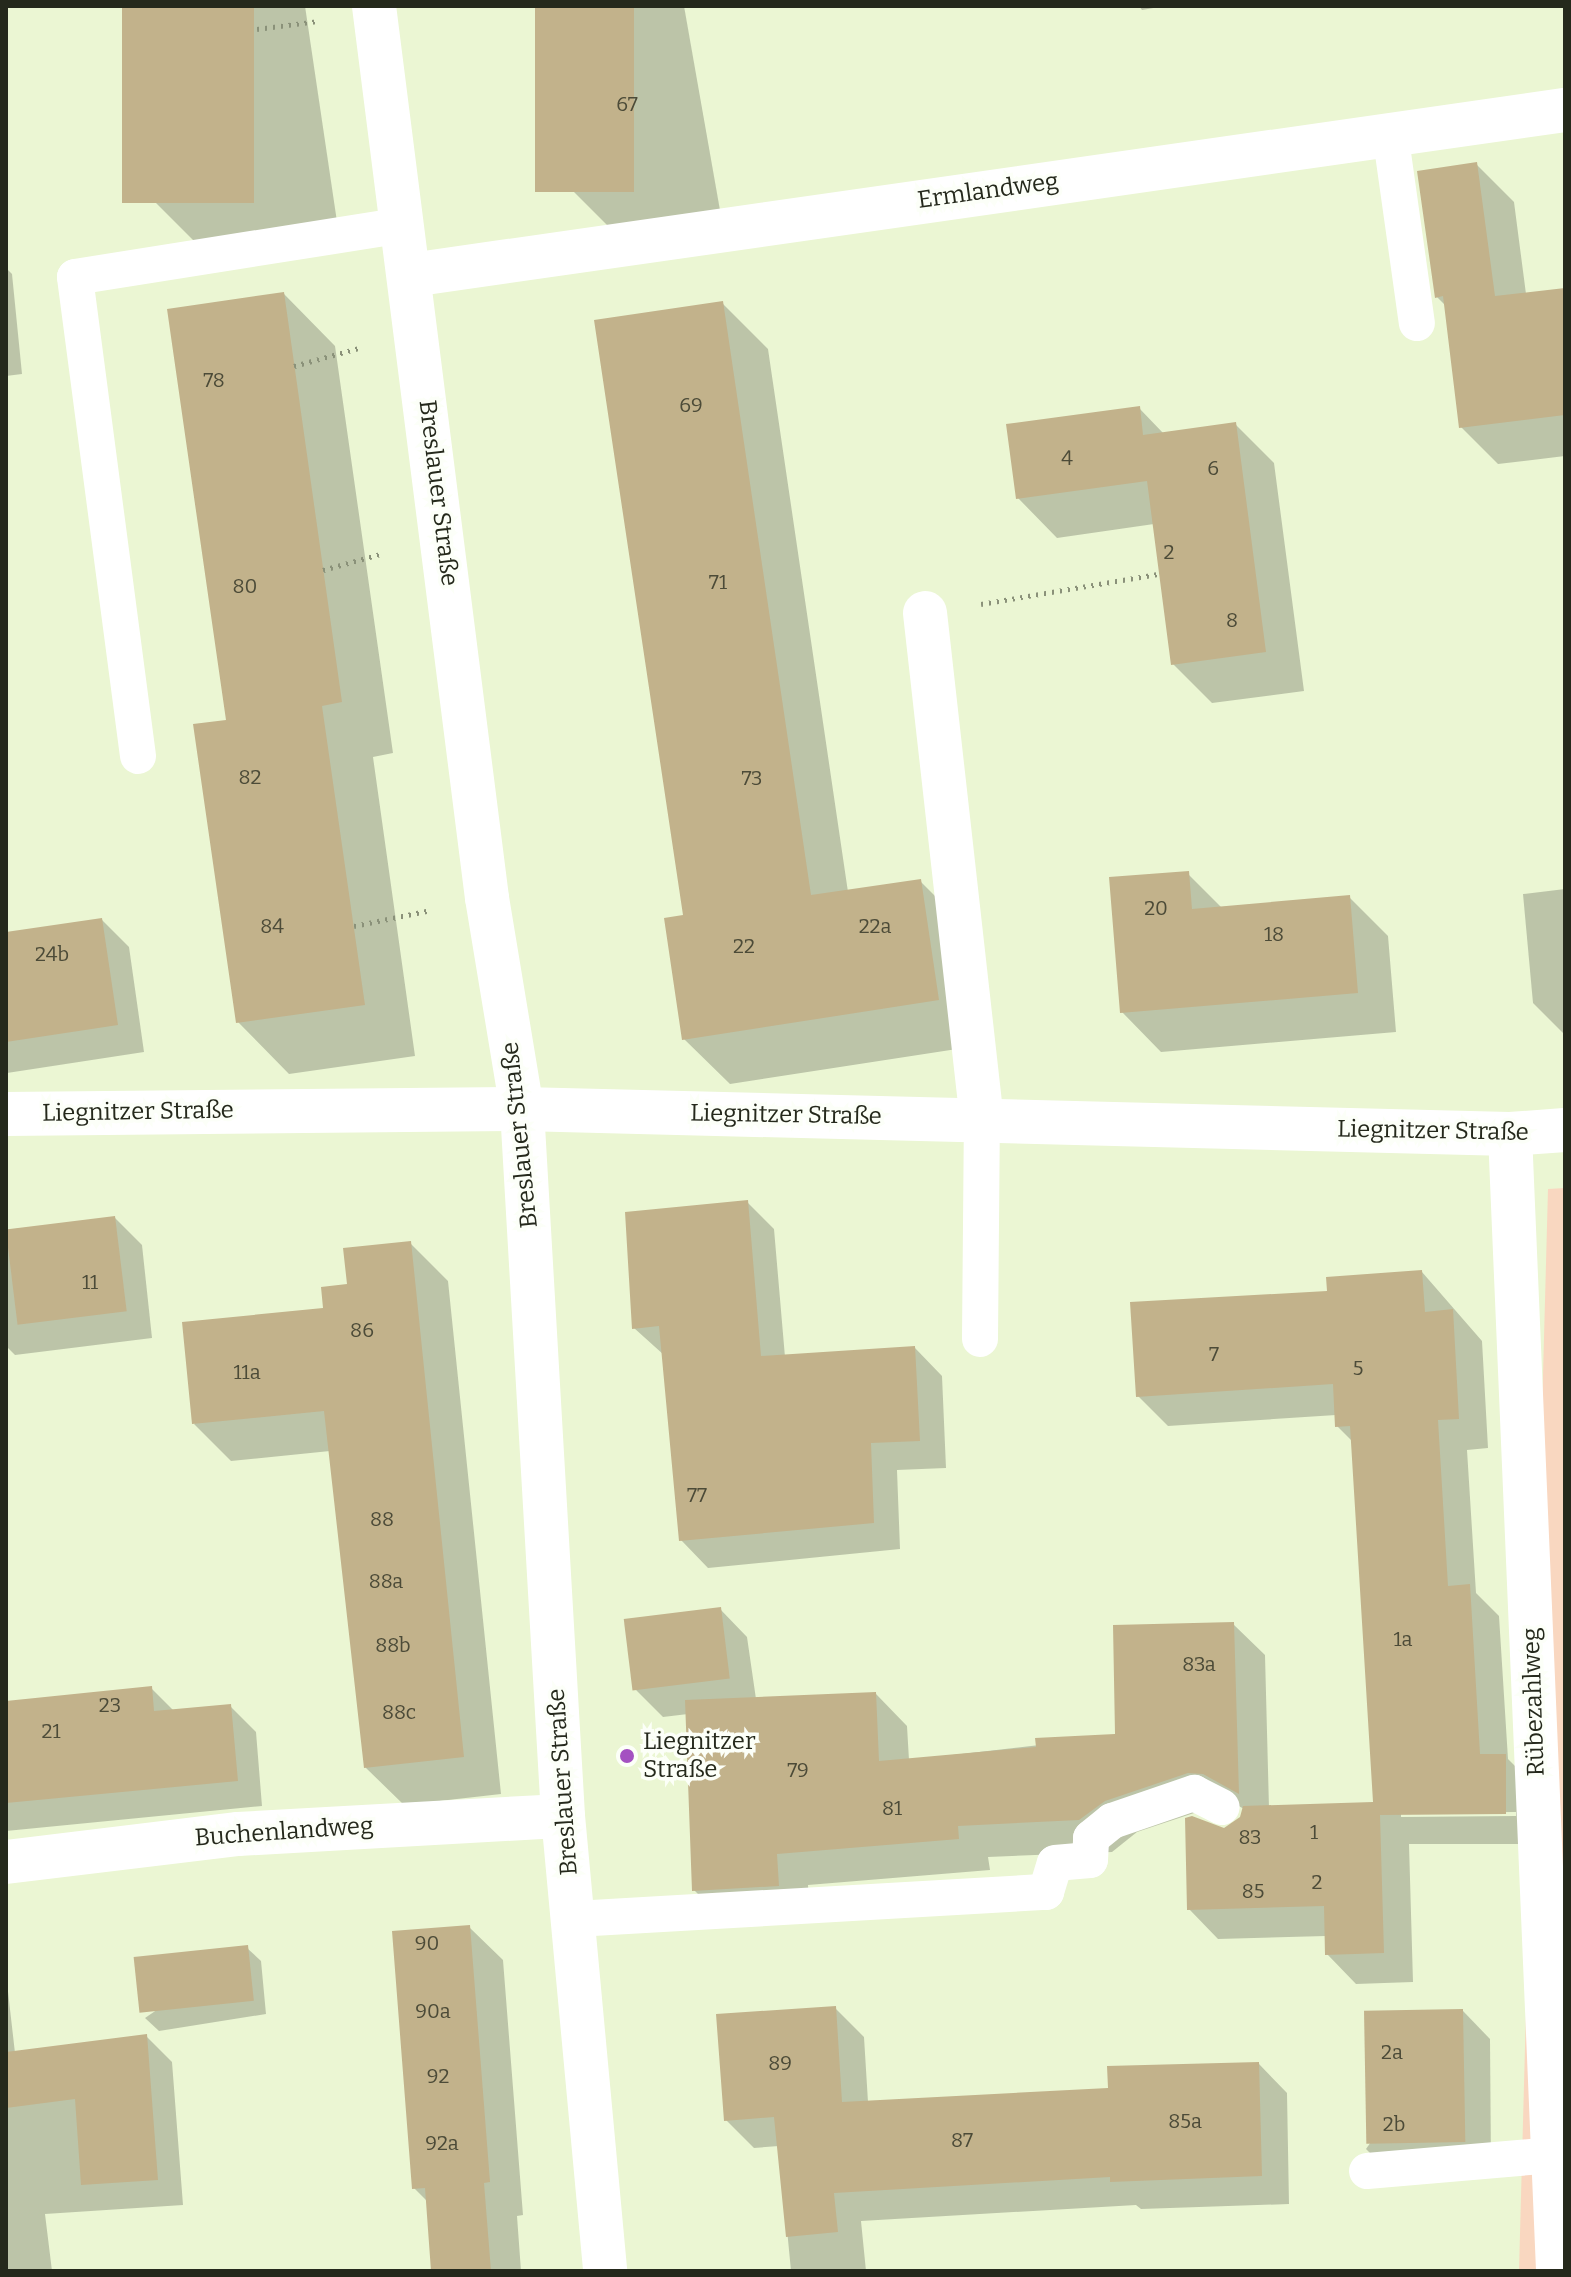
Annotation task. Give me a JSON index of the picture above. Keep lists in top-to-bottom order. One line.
{"streets":{"street":["Ermlandweg","Breslauer Straße","Liegnitzer Straße","Rübezahlweg","Buchenlandweg"]},"crossings":[["Ermlandweg","Breslauer Straße"],["Breslauer Straße","Liegnitzer Straße"],["Breslauer Straße","Buchenlandweg"],["Liegnitzer Straße","Rübezahlweg"]],"places":["Liegnitzer Straße"],"house_numbers":["67","78","69","4","6","2","71","80","8","82","73","20","84","22a","18","22","24b","11","86","7","5","11a","77","88","88a","1a","88b","83a","23","88c","21","79","81","1","83","2","85","90","90a","2a","89","92","85a","2b","87","92a"]}
